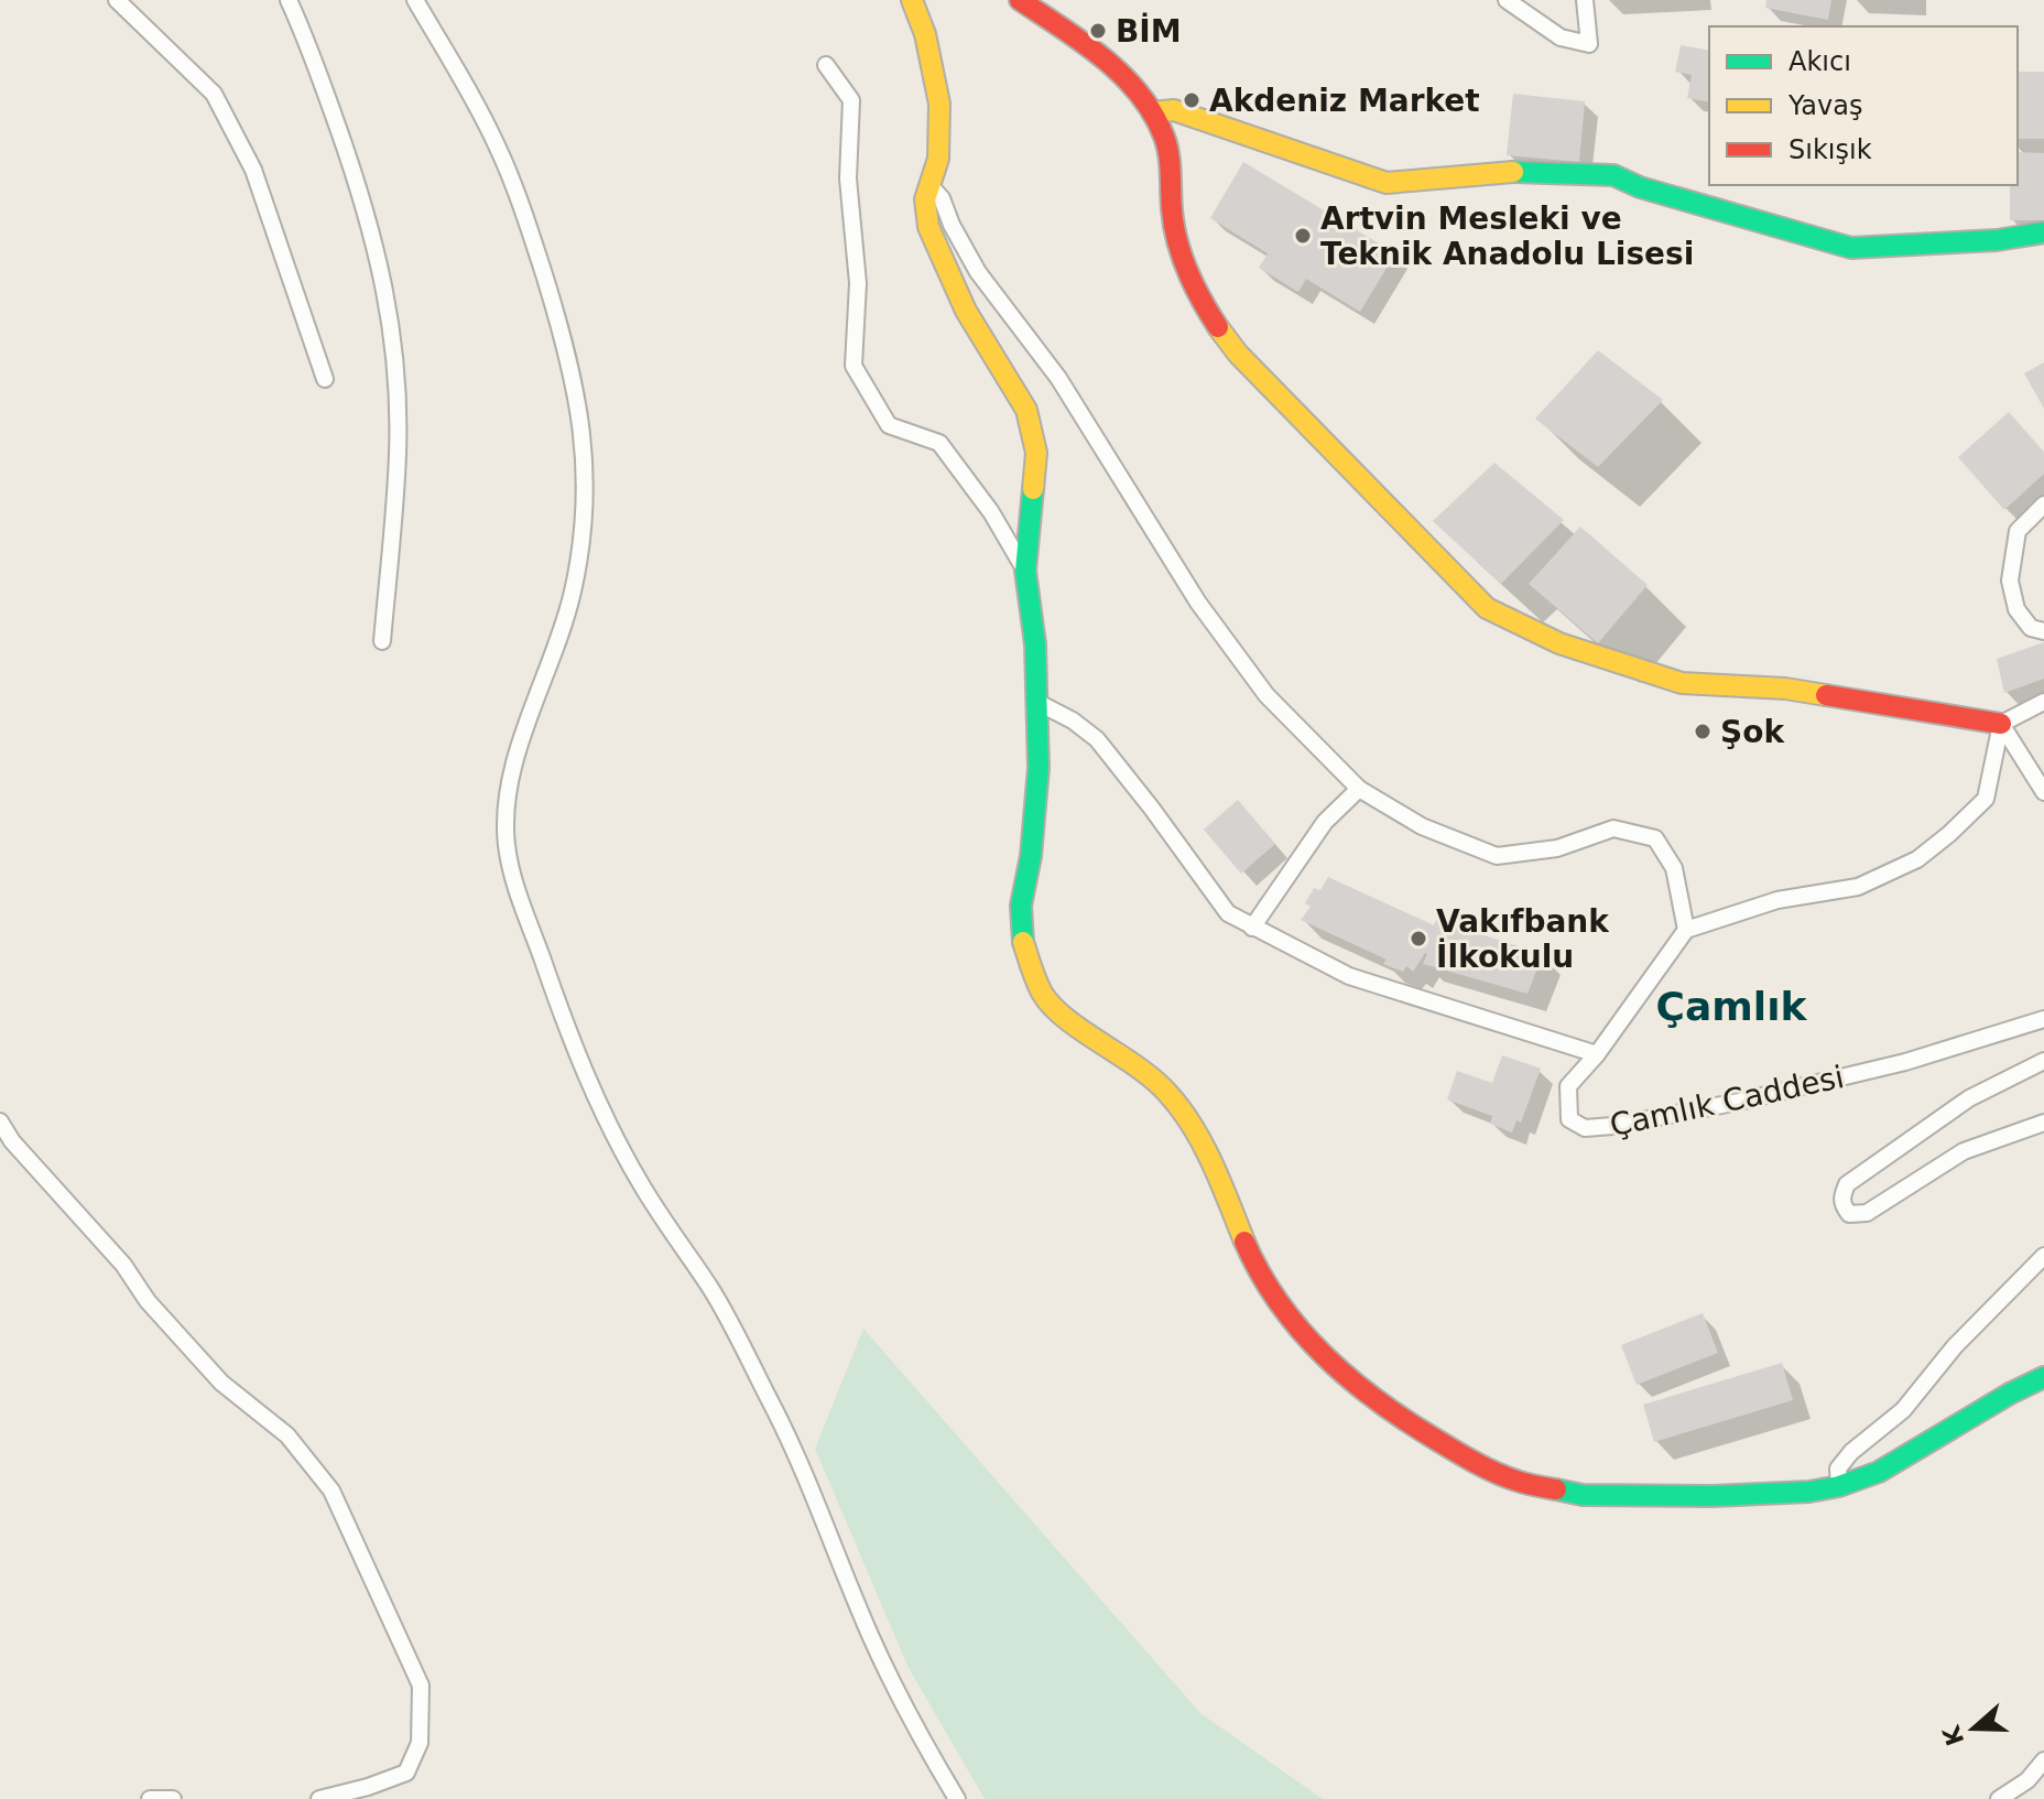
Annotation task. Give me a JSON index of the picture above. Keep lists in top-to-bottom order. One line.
{"streets":{"street":["Çamlık Caddesi"]},"districts":["Çamlık"],"places":["BİM","Akdeniz Market","Artvin Mesleki ve Teknik Anadolu Lisesi","Şok","Vakıfbank İlkokulu"],"legend":["Akıcı","Yavaş","Sıkışık"],"north":"left"}
